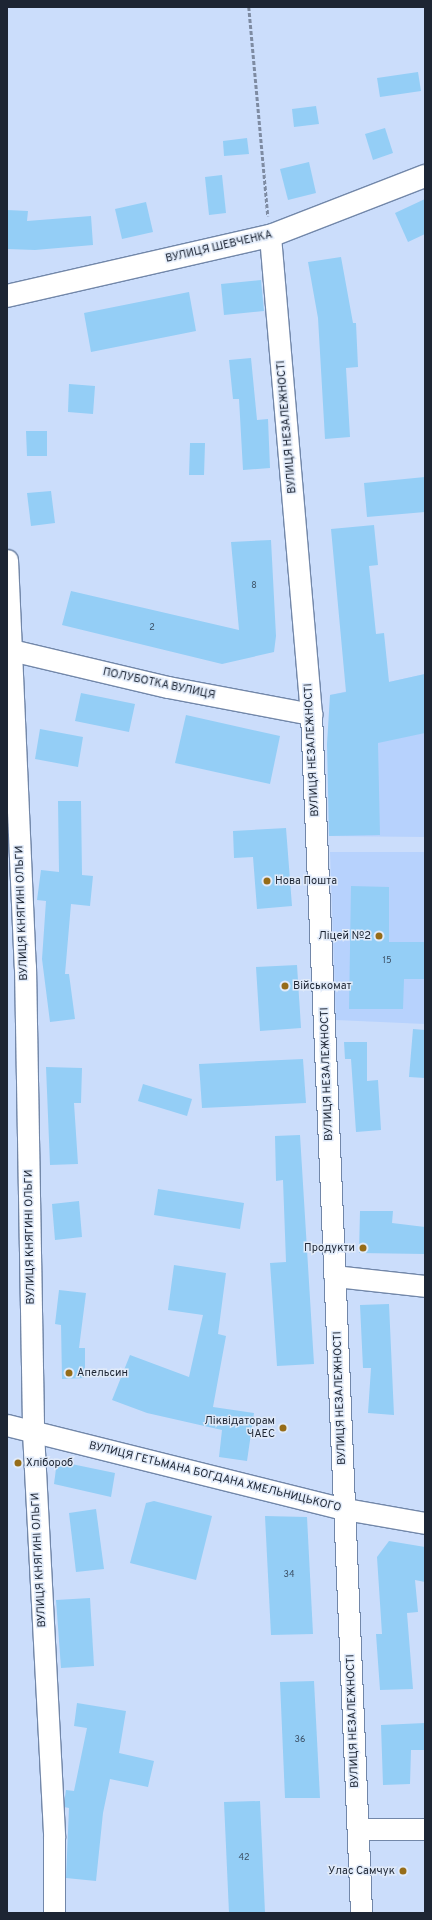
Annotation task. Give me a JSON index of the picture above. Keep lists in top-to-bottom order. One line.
{"streets":{"main road":["ВУЛИЦЯ ШЕВЧЕНКА"],"street":["ВУЛИЦЯ НЕЗАЛЕЖНОСТІ","ПОЛУБОТКА ВУЛИЦЯ","ВУЛИЦЯ КНЯГИНІ ОЛЬГИ","ВУЛИЦЯ ГЕТЬМАНА БОГДАНА ХМЕЛЬНИЦЬКОГО"]},"crossings":[["ВУЛИЦЯ ШЕВЧЕНКА","ВУЛИЦЯ НЕЗАЛЕЖНОСТІ"],["ВУЛИЦЯ НЕЗАЛЕЖНОСТІ","ПОЛУБОТКА ВУЛИЦЯ"],["ВУЛИЦЯ НЕЗАЛЕЖНОСТІ","ВУЛИЦЯ ГЕТЬМАНА БОГДАНА ХМЕЛЬНИЦЬКОГО"],["ПОЛУБОТКА ВУЛИЦЯ","ВУЛИЦЯ КНЯГИНІ ОЛЬГИ"],["ВУЛИЦЯ КНЯГИНІ ОЛЬГИ","ВУЛИЦЯ ГЕТЬМАНА БОГДАНА ХМЕЛЬНИЦЬКОГО"]],"places":["Нова Пошта","Ліцей №2","Вiйськомат","Продукти","Апельсин","Ліквідаторам ЧАЕС","Хлібороб","Улас Самчук"],"house_numbers":["8","2","15","34","36","42"]}
